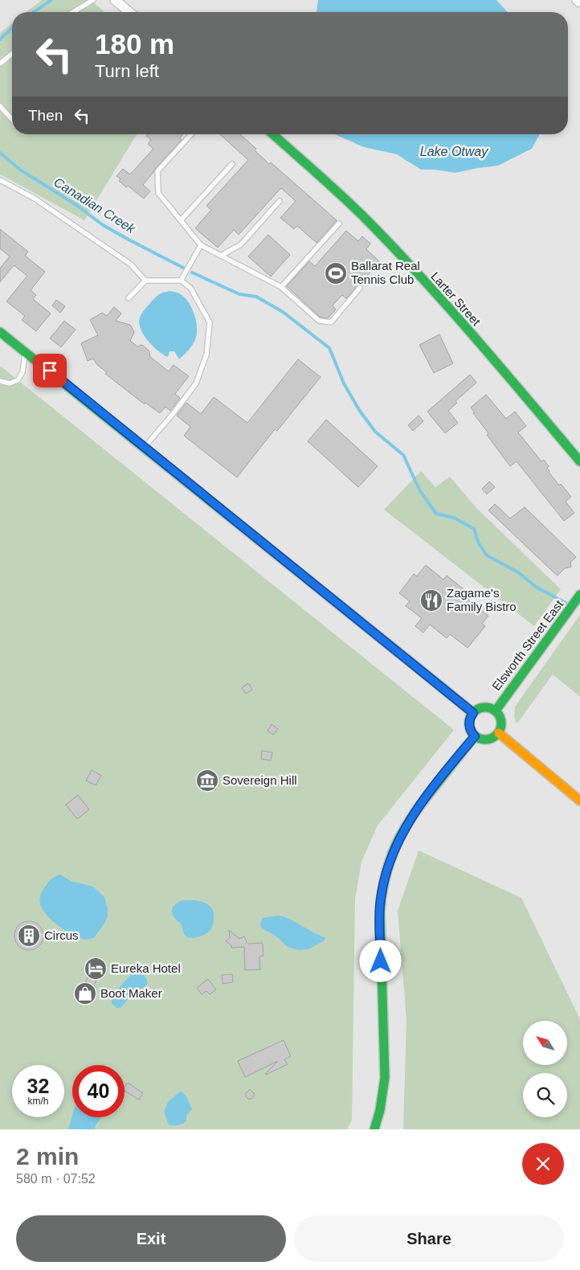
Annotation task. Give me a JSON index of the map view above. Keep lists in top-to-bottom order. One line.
{"streets":{"street":["Larter Street","Elsworth Street East"]},"water":["Lake Otway","Canadian Creek"],"places":{"sports":["Ballarat Real Tennis Club"],"restaurant":["Zagame's Family Bistro"],"museum":["Sovereign Hill"],"building":["Circus"],"hotel":["Eureka Hotel"],"shop":["Boot Maker"]},"north":"top left","page":{"turn":["180 m","Turn left"],"then":"Then","speed":"32 km/h","limit":"40","heading":["2 min","580 m · 07:52"],"buttons":["Exit","Share"]}}
